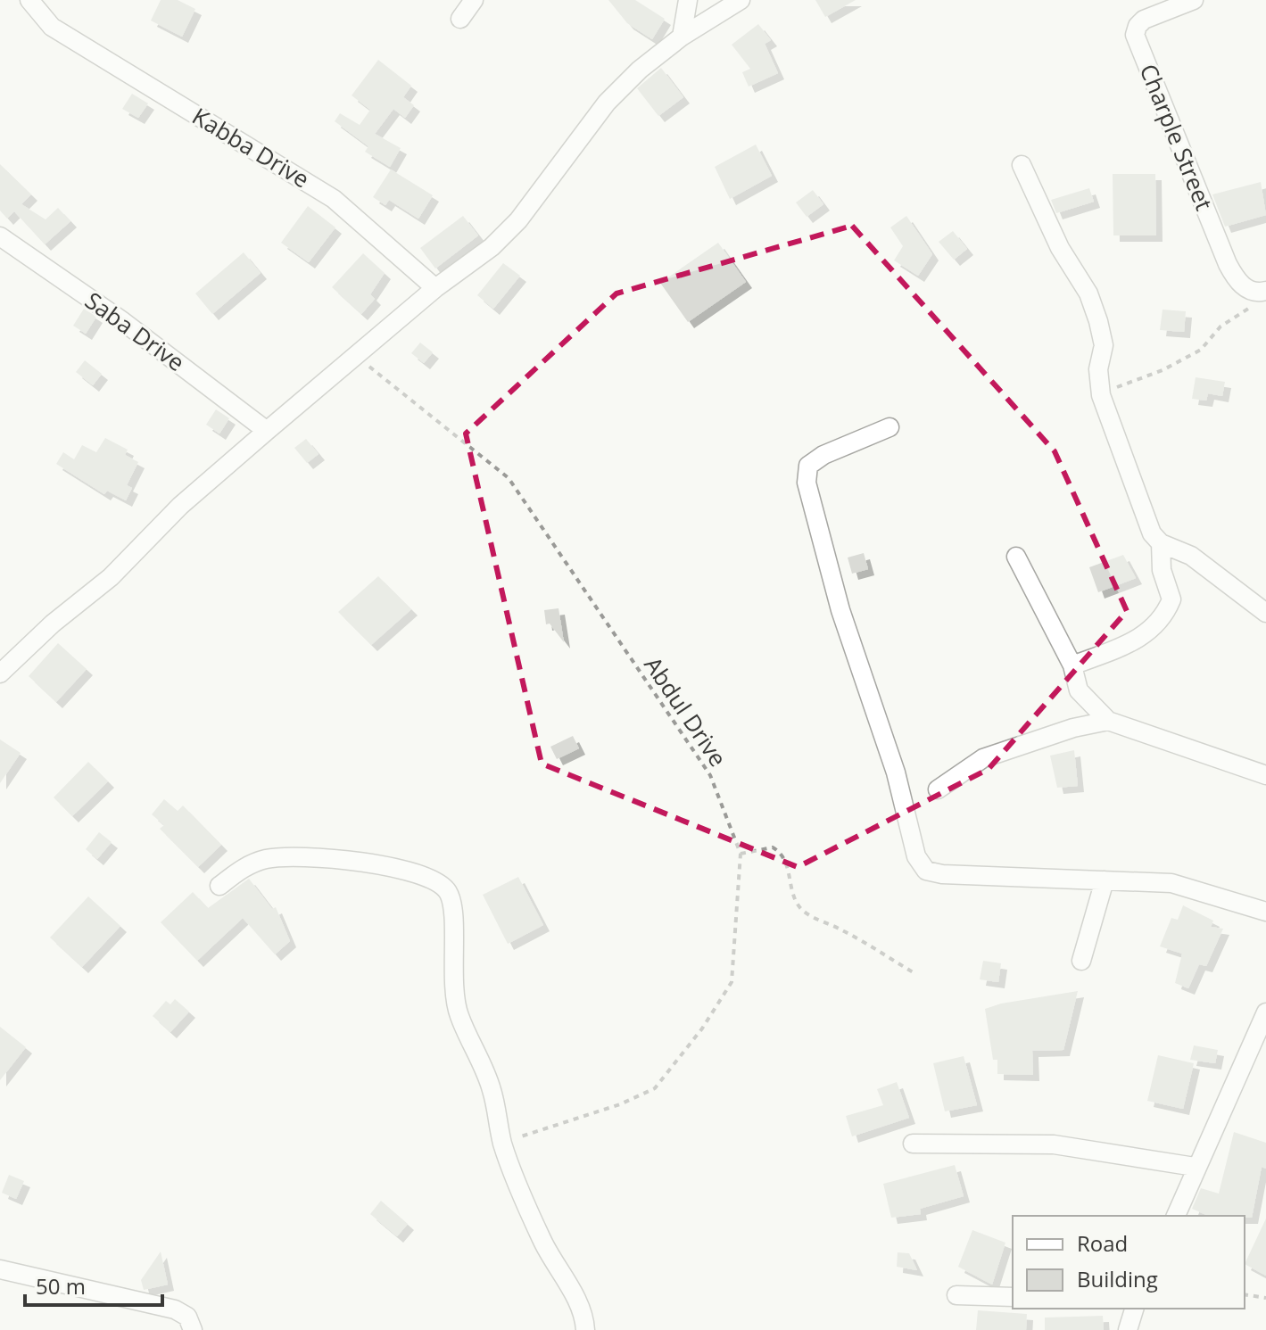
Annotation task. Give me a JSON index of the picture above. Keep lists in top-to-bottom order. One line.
{"streets":{"street":["Charple Street","Kabba Drive","Saba Drive"],"path":["Abdul Drive"]},"legend":["Road","Building"],"scale_bar":"50 m"}
